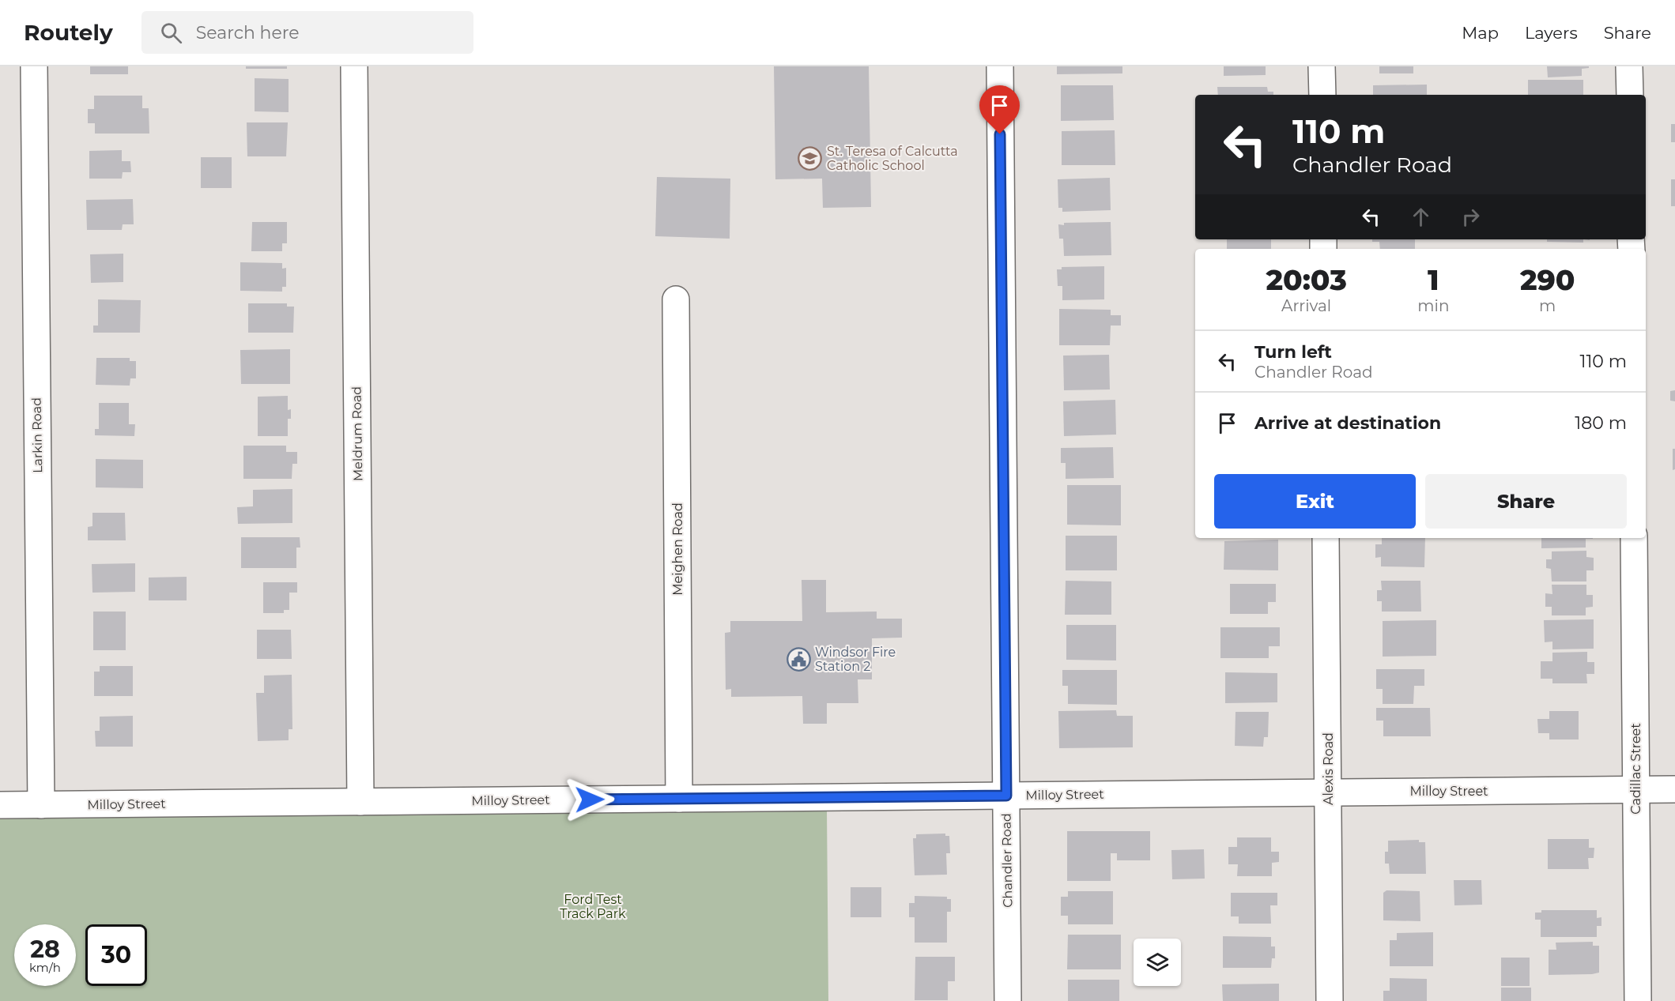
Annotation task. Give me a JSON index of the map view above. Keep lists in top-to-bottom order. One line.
{"streets":{"street":["Meldrum Road","Larkin Road","Meighen Road","Alexis Road","Cadillac Street","Milloy Street","Chandler Road"]},"crossings":[["Meldrum Road","Milloy Street"],["Larkin Road","Milloy Street"],["Meighen Road","Milloy Street"],["Alexis Road","Milloy Street"],["Cadillac Street","Milloy Street"],["Milloy Street","Chandler Road"]],"parks":["Ford Test Track Park"],"places":{"school or university":["St. Teresa of Calcutta Catholic School"],"public building":["Windsor Fire Station 2"]},"page":{"header":"Routely","search":"Search here","nav":["Map","Layers","Share"],"turn":["110 m","Chandler Road"],"eta":["20:03","Arrival","1","min","290","m"],"list":[{"name":"Turn left","note":"Chandler Road","value":"110 m"},{"name":"Arrive at destination","value":"180 m"}],"buttons":["Exit","Share"],"speed":"28 km/h","limit":"30"}}
